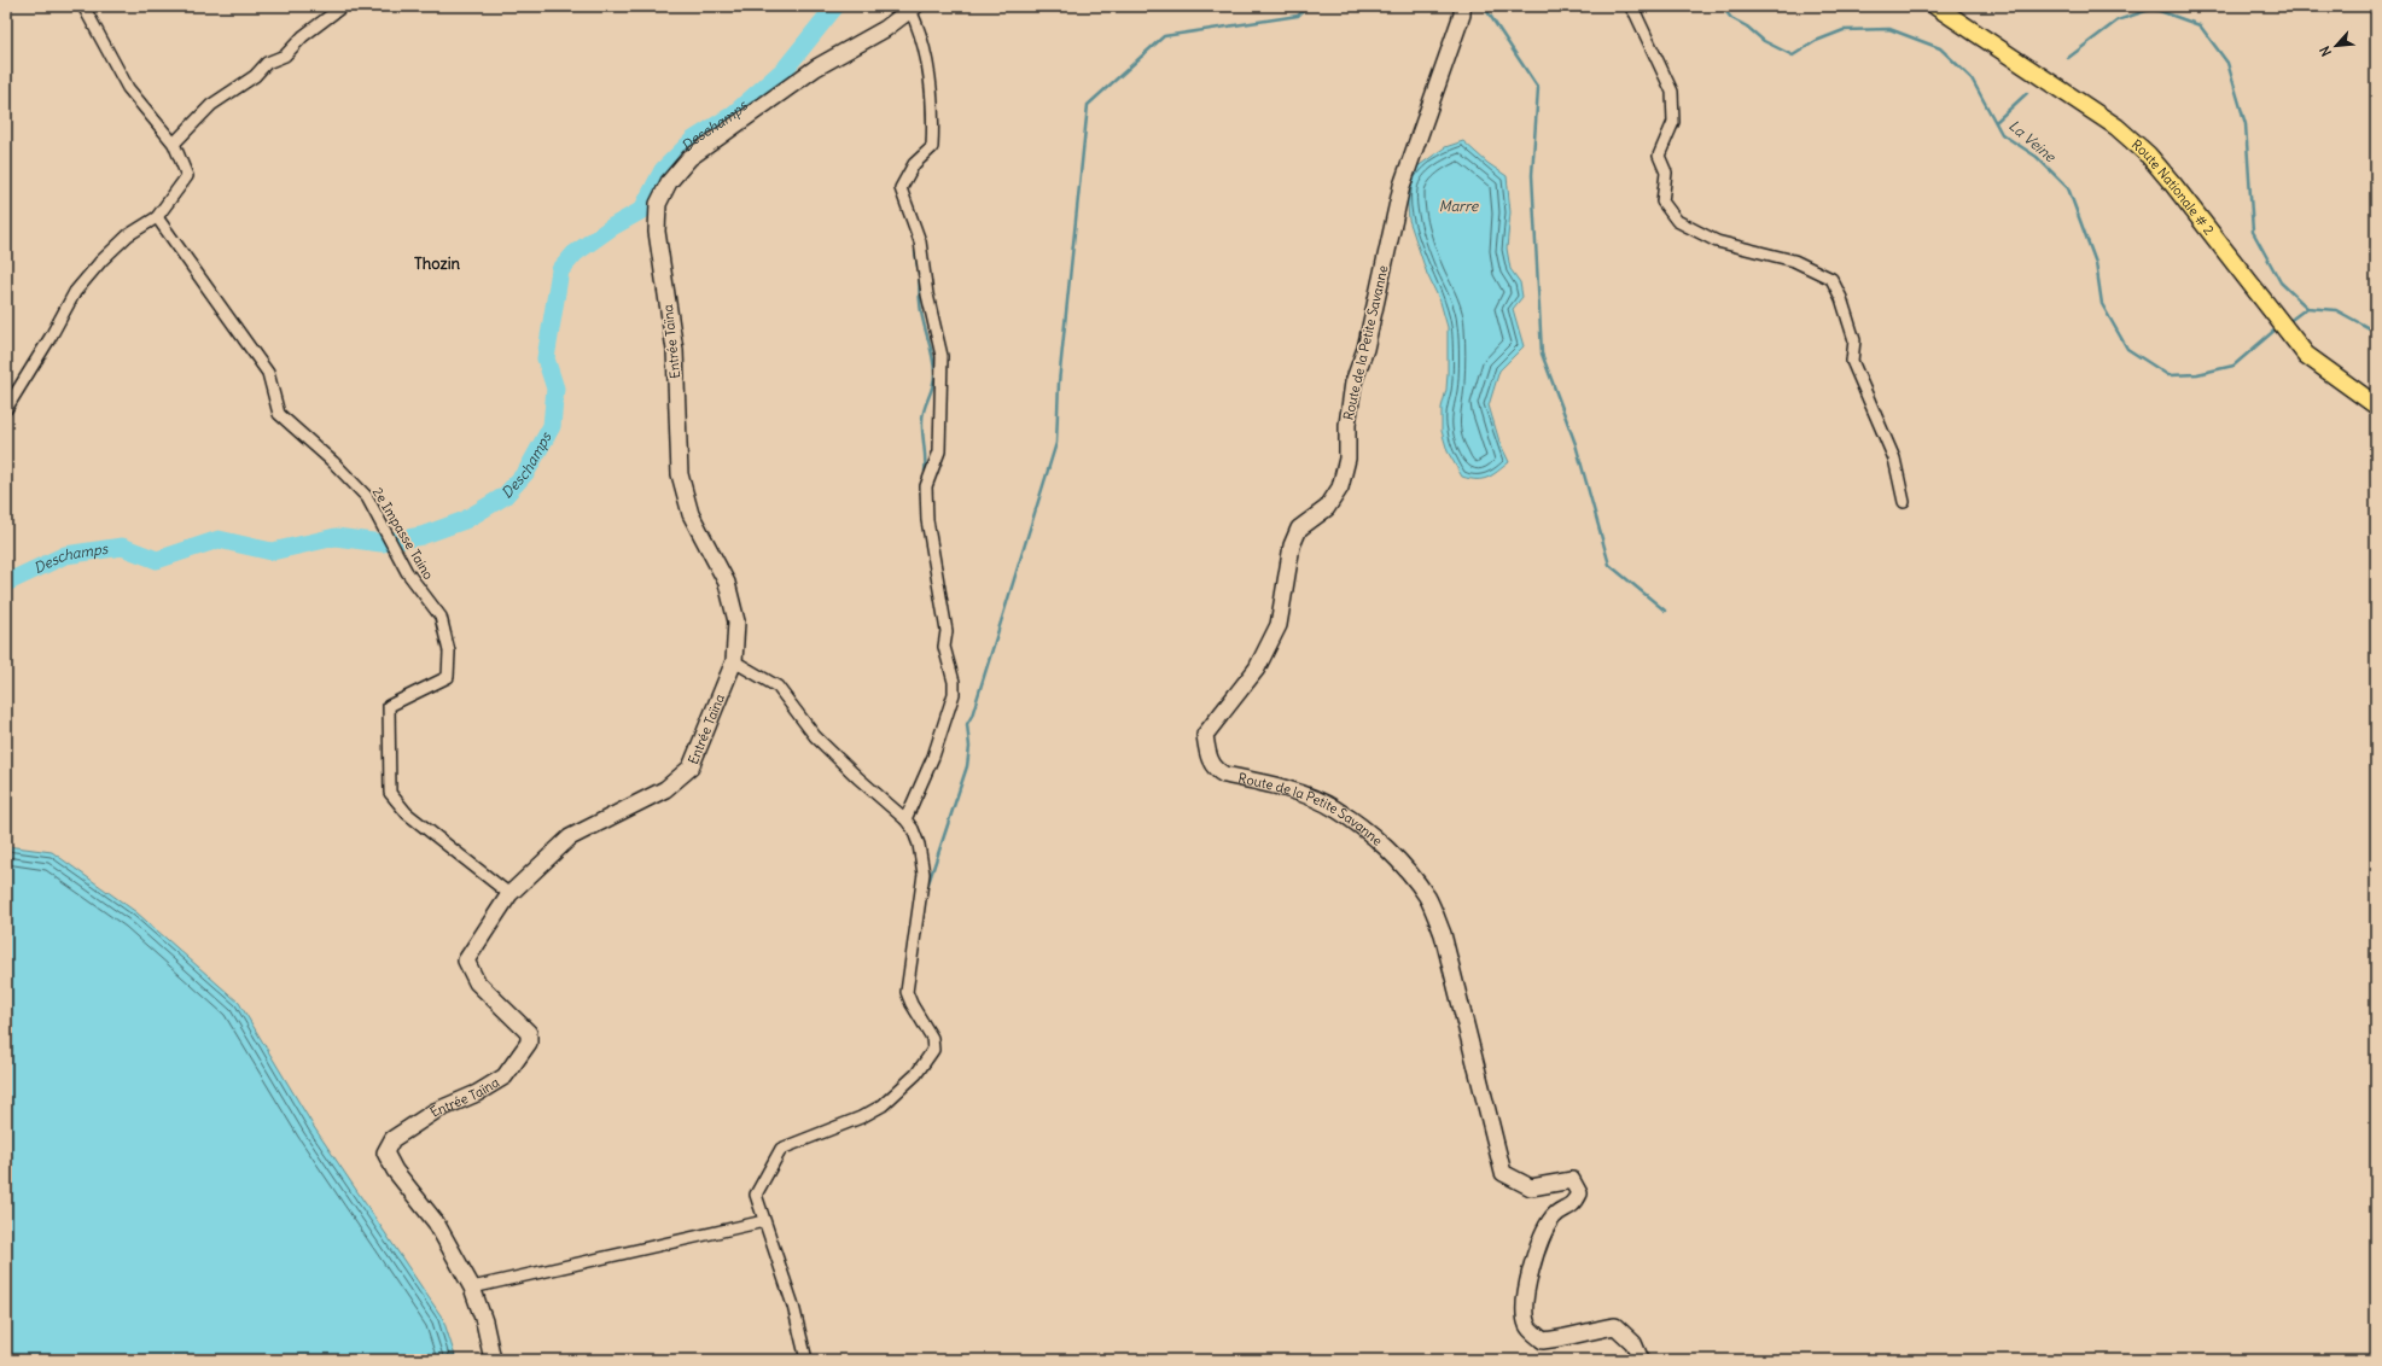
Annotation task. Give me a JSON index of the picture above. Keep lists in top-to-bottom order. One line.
{"streets":{"main road":["Route Nationale # 2"],"street":["Entrée Taïna","Route de la Petite Savanne","2e Impasse Taino"]},"crossings":[["Entrée Taïna","2e Impasse Taino"]],"districts":["Thozin"],"water":["Deschamps","La Veine","Marre"],"north":"bottom left"}
